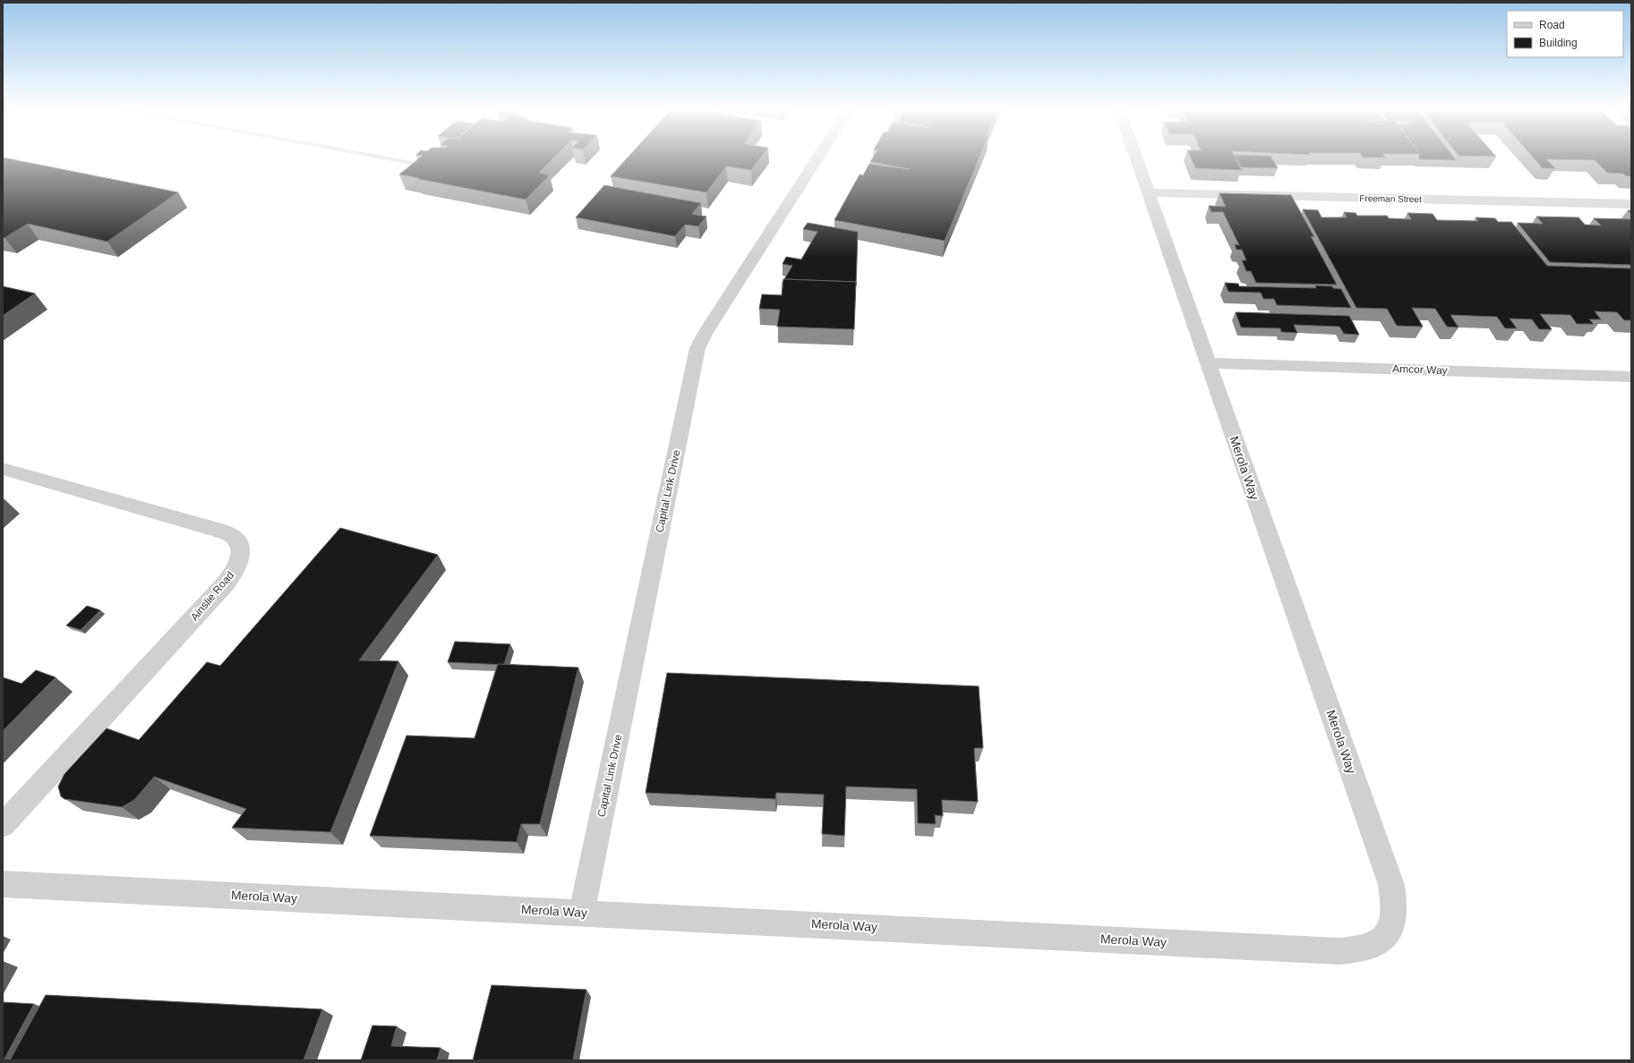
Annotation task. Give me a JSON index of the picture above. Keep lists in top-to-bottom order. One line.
{"streets":{"street":["Freeman Street","Amcor Way","Merola Way","Capital Link Drive","Ainslie Road"]},"crossings":[["Freeman Street","Merola Way"],["Amcor Way","Merola Way"],["Merola Way","Capital Link Drive"]],"legend":["Road","Building"]}
